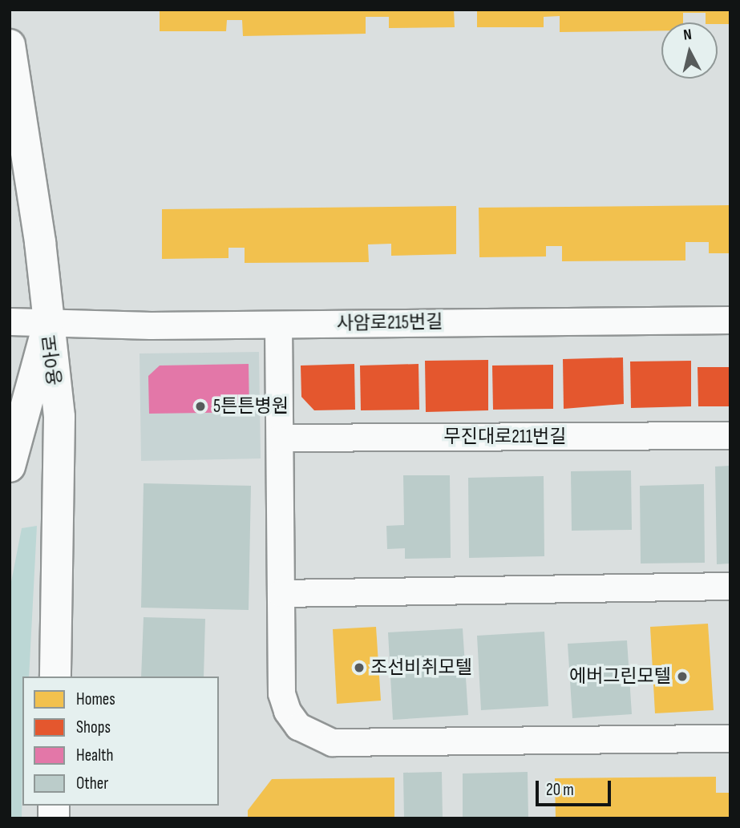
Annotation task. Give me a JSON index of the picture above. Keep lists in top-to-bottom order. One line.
{"streets":{"main road":["용아로"],"street":["사암로215번길","무진대로211번길"]},"crossings":[["사암로215번길","용아로"]],"places":["5튼튼병원","조선비취모텔","에버그린모텔"],"legend":["Homes","Shops","Health","Other"],"scale_bar":"20 m","north":"top"}
